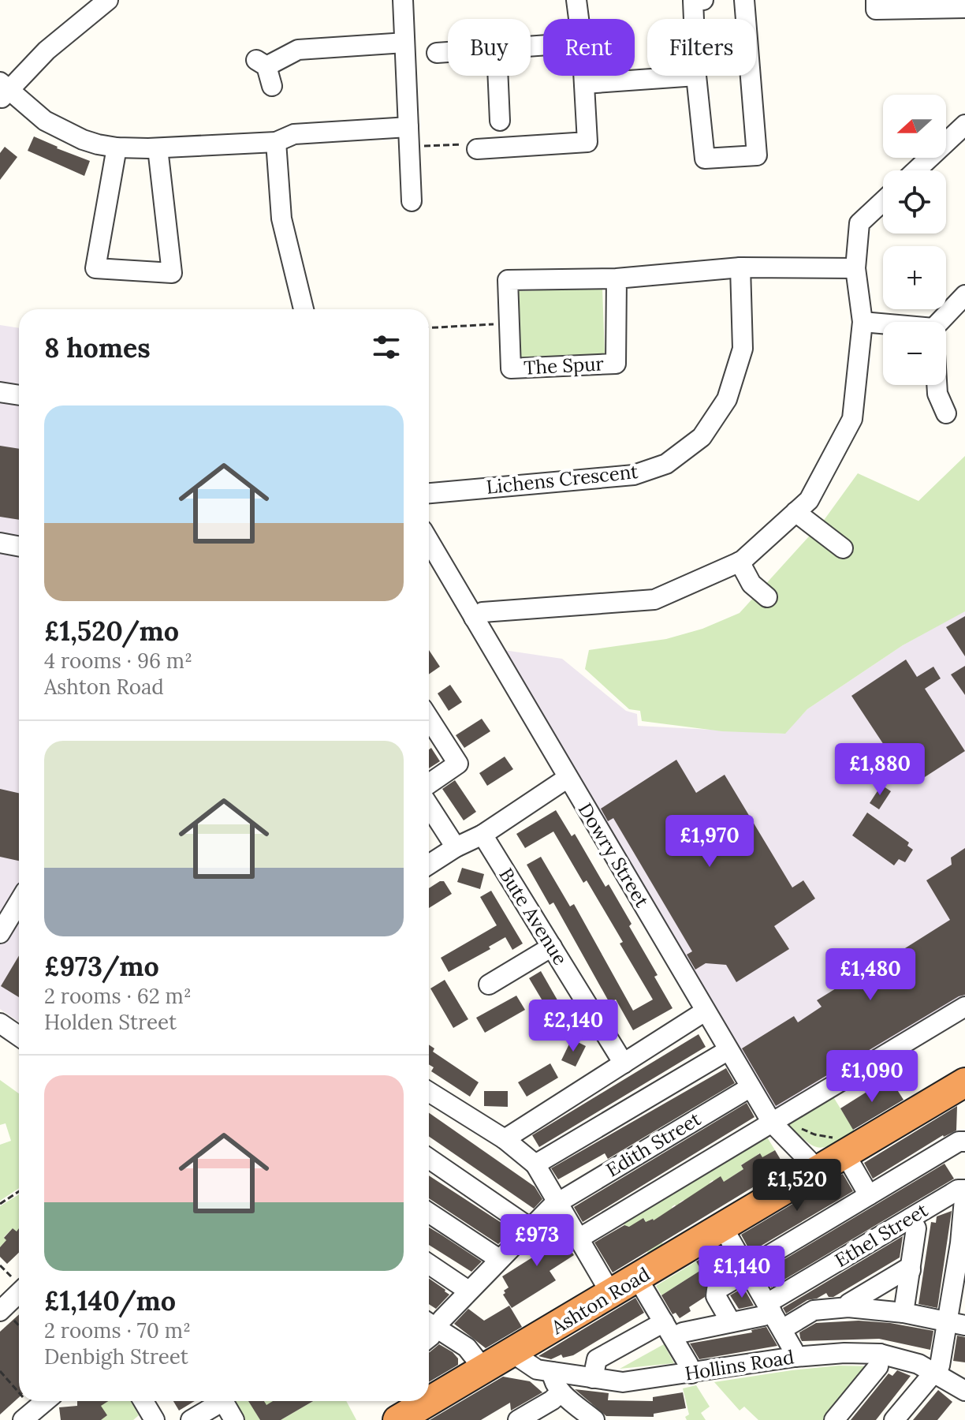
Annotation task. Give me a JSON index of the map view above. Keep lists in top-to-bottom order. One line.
{"streets":{"highway":["Ashton Road"],"street":["The Spur","Lichens Crescent","Dowry Street","Bute Avenue","Edith Street","Ethel Street","Hollins Road"]},"crossings":[["The Spur","Lichens Crescent"],["Dowry Street","Edith Street"],["Dowry Street","Ashton Road"],["Ethel Street","Hollins Road"],["Ashton Road","Hollins Road"]],"north":"left","page":{"chip":["Buy","Rent","Filters"],"map_buttons":["+","−"],"heading":"8 homes","list":[{"name":"£1,520/mo","note":"4 rooms · 96 m² · Ashton Road"},{"name":"£973/mo","note":"2 rooms · 62 m² · Holden Street"},{"name":"£1,140/mo","note":"2 rooms · 70 m² · Denbigh Street"}],"price":["£1,880","£1,970","£1,480","£2,140","£1,090","£1,520","£973","£1,140"]}}
